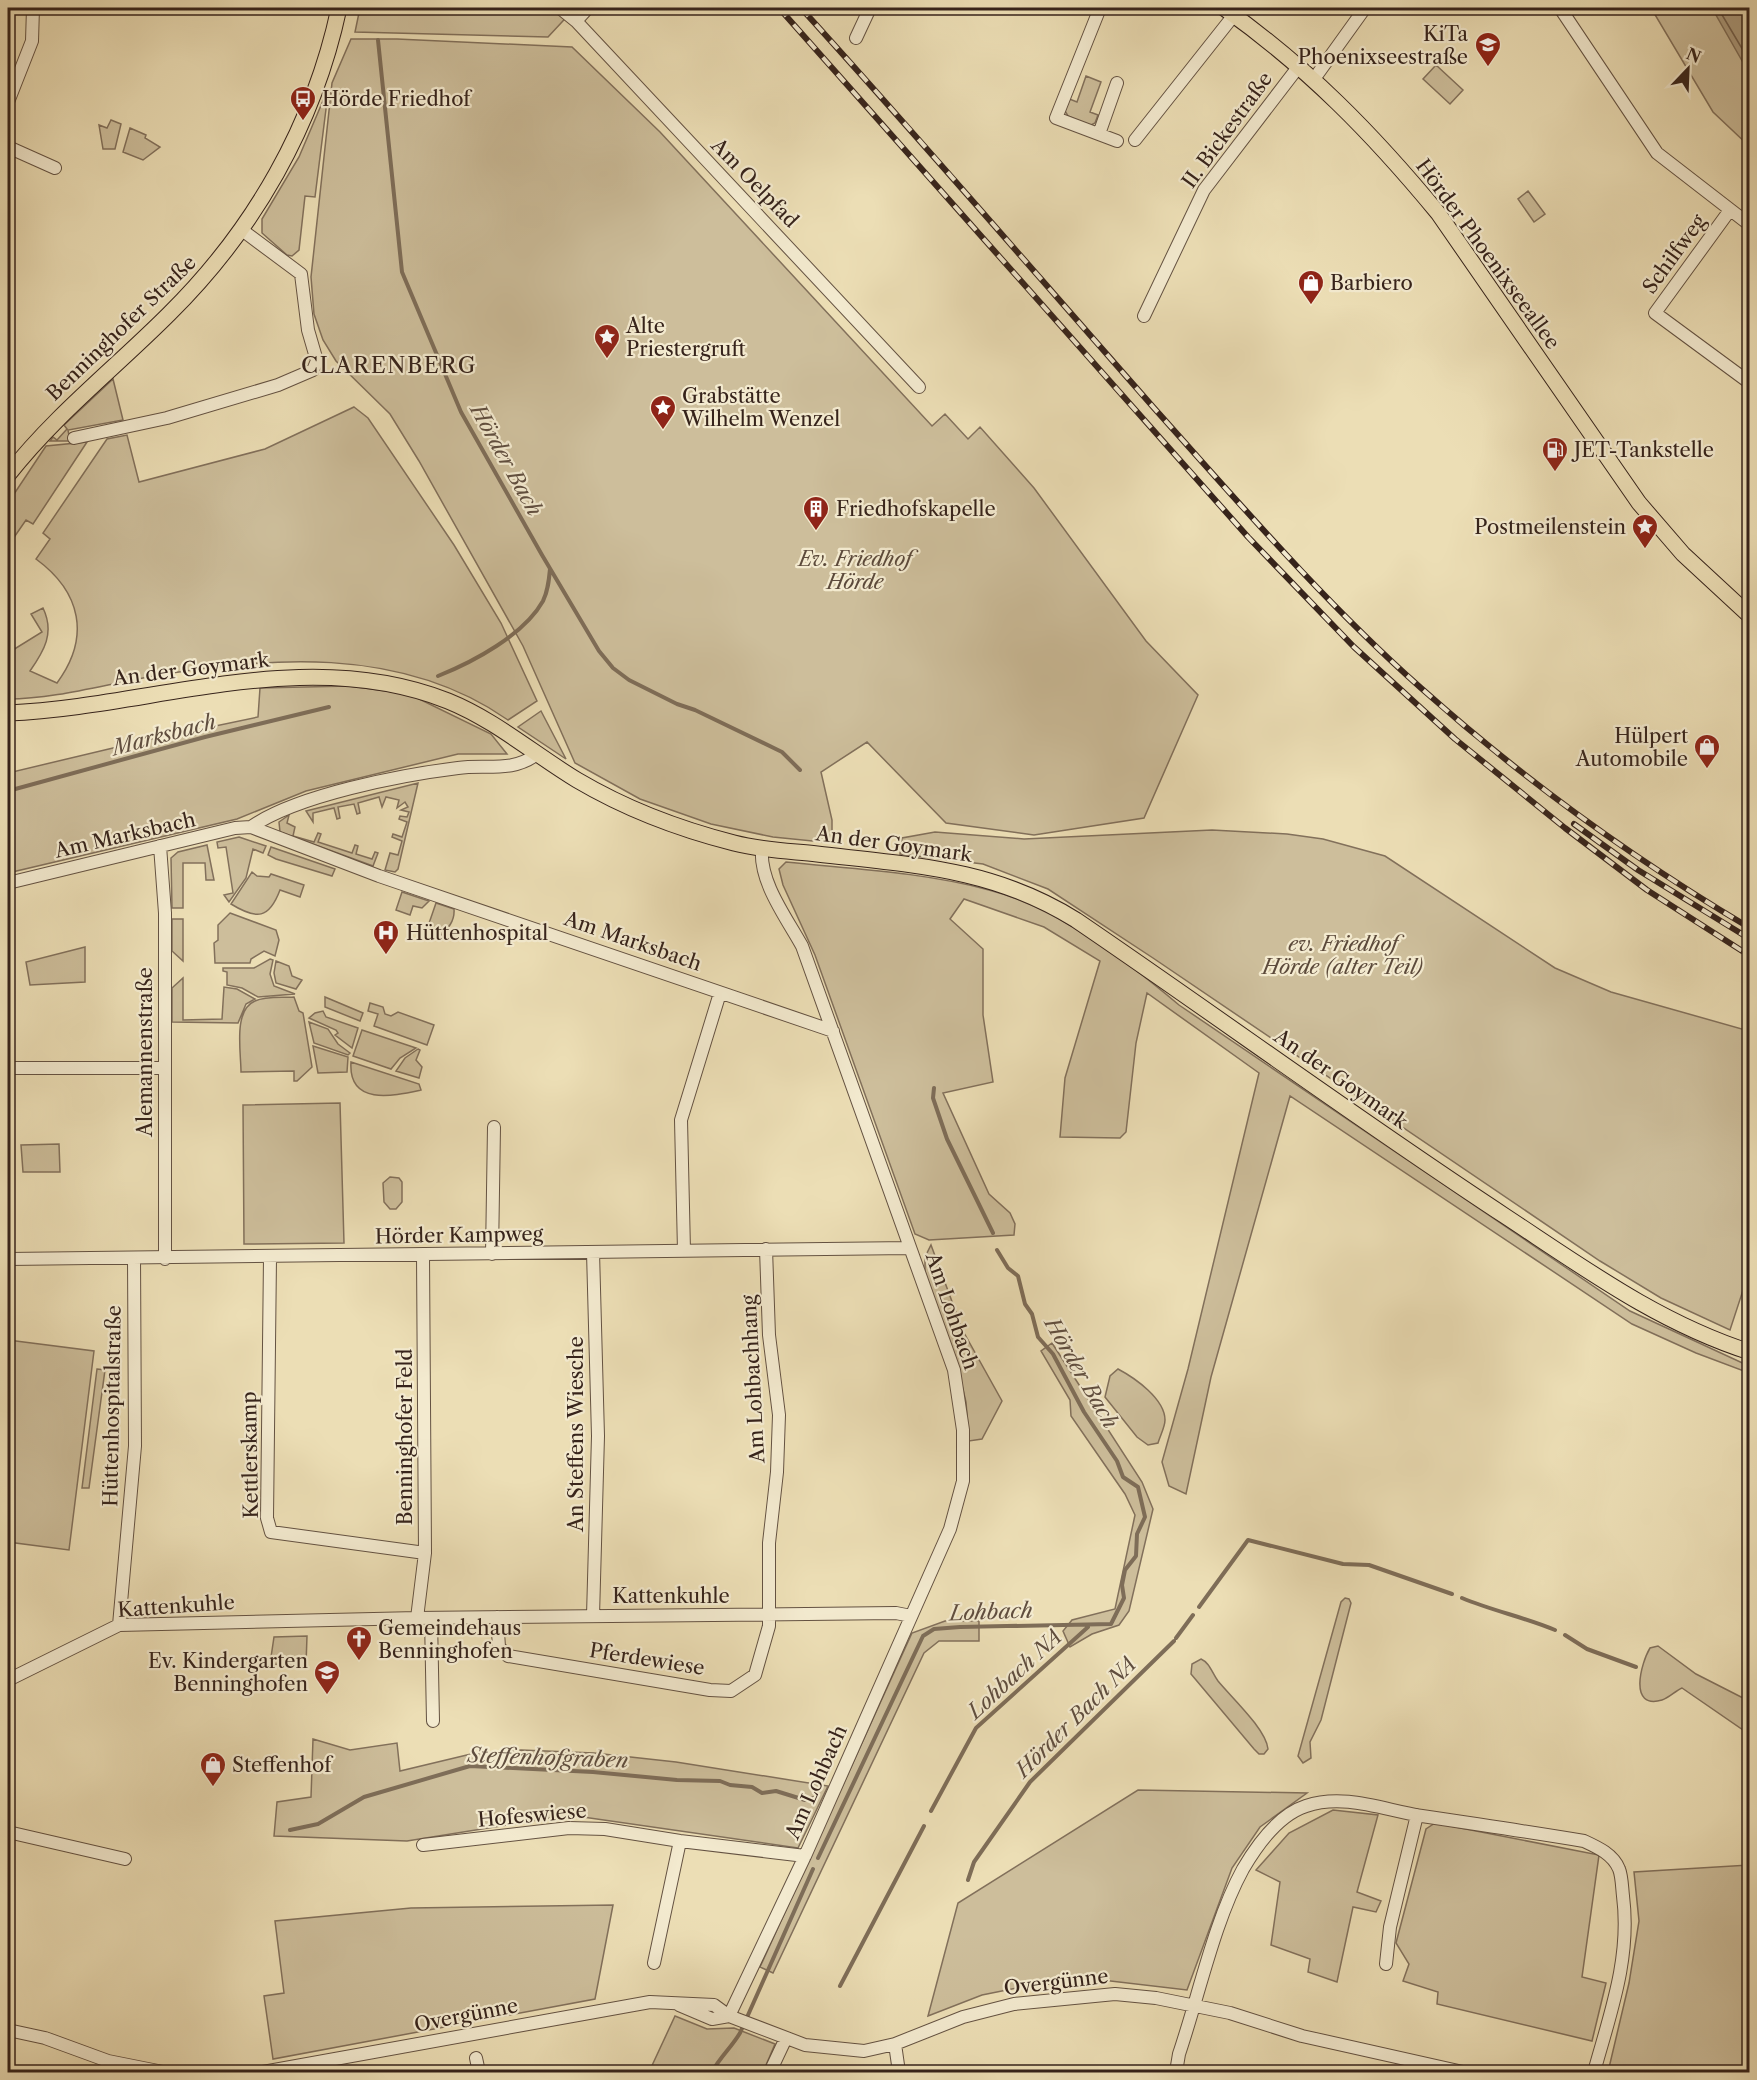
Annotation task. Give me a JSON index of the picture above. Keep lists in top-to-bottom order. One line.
{"streets":{"main road":["Hörder Phoenixseeallee","Benninghofer Straße","An der Goymark"],"street":["II. Bickestraße","Am Oelpfad","Schilfweg","Am Marksbach","Alemannenstraße","Hörder Kampweg","Am Lohbach","Am Lohbachhang","Hüttenhospitalstraße","An Steffens Wiesche","Benninghofer Feld","Kettlerskamp","Kattenkuhle","Pferdewiese","Hofeswiese","Overgünne"]},"crossings":[["II. Bickestraße","Hörder Phoenixseeallee"],["An der Goymark","Am Marksbach"],["An der Goymark","Am Lohbach"],["Am Marksbach","Alemannenstraße"],["Am Marksbach","Am Lohbach"],["Alemannenstraße","Hörder Kampweg"],["Hörder Kampweg","Am Lohbach"],["Hörder Kampweg","Am Lohbachhang"],["Hörder Kampweg","Hüttenhospitalstraße"],["Hörder Kampweg","An Steffens Wiesche"],["Hörder Kampweg","Benninghofer Feld"],["Hörder Kampweg","Kettlerskamp"],["Am Lohbach","Kattenkuhle"],["Am Lohbach","Hofeswiese"],["Am Lohbach","Overgünne"],["Am Lohbachhang","Kattenkuhle"],["Am Lohbachhang","Pferdewiese"],["Hüttenhospitalstraße","Kattenkuhle"],["An Steffens Wiesche","Kattenkuhle"],["Benninghofer Feld","Kettlerskamp"],["Benninghofer Feld","Kattenkuhle"],["Kattenkuhle","Pferdewiese"]],"districts":["CLARENBERG"],"water":["Hörder Bach","Marksbach","Lohbach","Lohbach NA","Hörder Bach NA","Steffenhofgraben"],"parks":["Ev. Friedhof Hörde","ev. Friedhof Hörde (alter Teil)"],"places":{"school or university":["KiTa Phoenixseestraße","Ev. Kindergarten Benninghofen"],"bus stop":["Hörde Friedhof"],"shop":["Barbiero","Hülpert Automobile","Steffenhof"],"place":["Alte Priestergruft","Grabstätte Wilhelm Wenzel","Postmeilenstein"],"fuel station":["JET-Tankstelle"],"building":["Friedhofskapelle"],"hospital":["Hüttenhospital"],"church":["Gemeindehaus Benninghofen"]},"north":"top right"}
